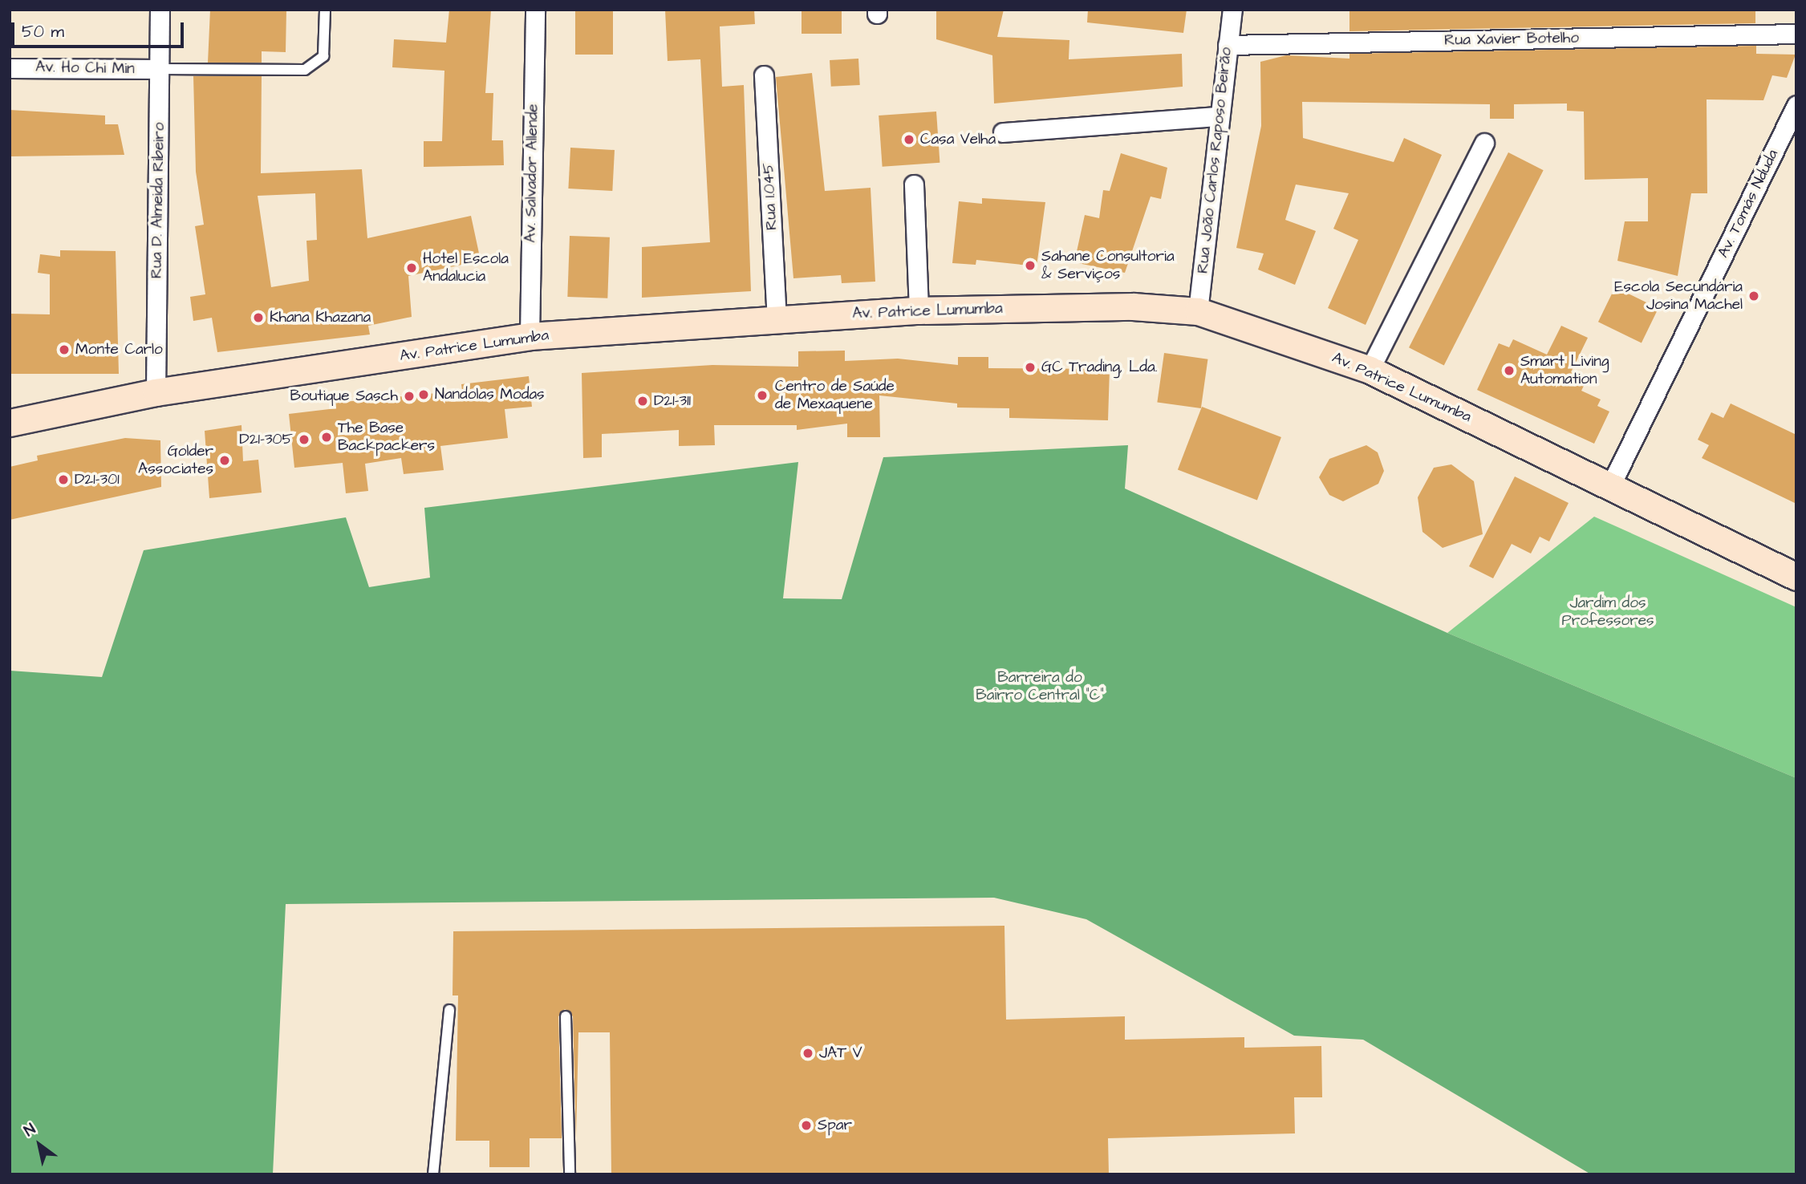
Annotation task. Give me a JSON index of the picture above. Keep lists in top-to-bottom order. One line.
{"streets":{"main road":["Av. Patrice Lumumba"],"street":["Rua Xavier Botelho","Av. Ho Chi Min","Rua João Carlos Raposo Beirão","Av. Salvador Allende","Rua 1.045","Rua D. Almeida Ribeiro","Av. Tomás Nduda"]},"crossings":[["Rua Xavier Botelho","Rua João Carlos Raposo Beirão"],["Av. Ho Chi Min","Rua D. Almeida Ribeiro"],["Rua João Carlos Raposo Beirão","Av. Patrice Lumumba"],["Av. Salvador Allende","Av. Patrice Lumumba"],["Rua 1.045","Av. Patrice Lumumba"],["Rua D. Almeida Ribeiro","Av. Patrice Lumumba"],["Av. Tomás Nduda","Av. Patrice Lumumba"]],"parks":["Jardim dos Professores","Barreira do Bairro Central \"C\""],"places":["Casa Velha","Sahane Consultoria & Serviços","Hotel Escola Andalucia","Escola Secundária Josina Machel","Khana Khazana","Monte Carlo","GC Trading, Lda.","Smart Living Automation","Nandolas Modas","Centro de Saúde de Mexaquene","Boutique Sasch","D21-311","The Base Backpackers","D21-305","Golder Associates","D21-301","JAT V","Spar"],"scale_bar":"50 m","north":"top left"}
